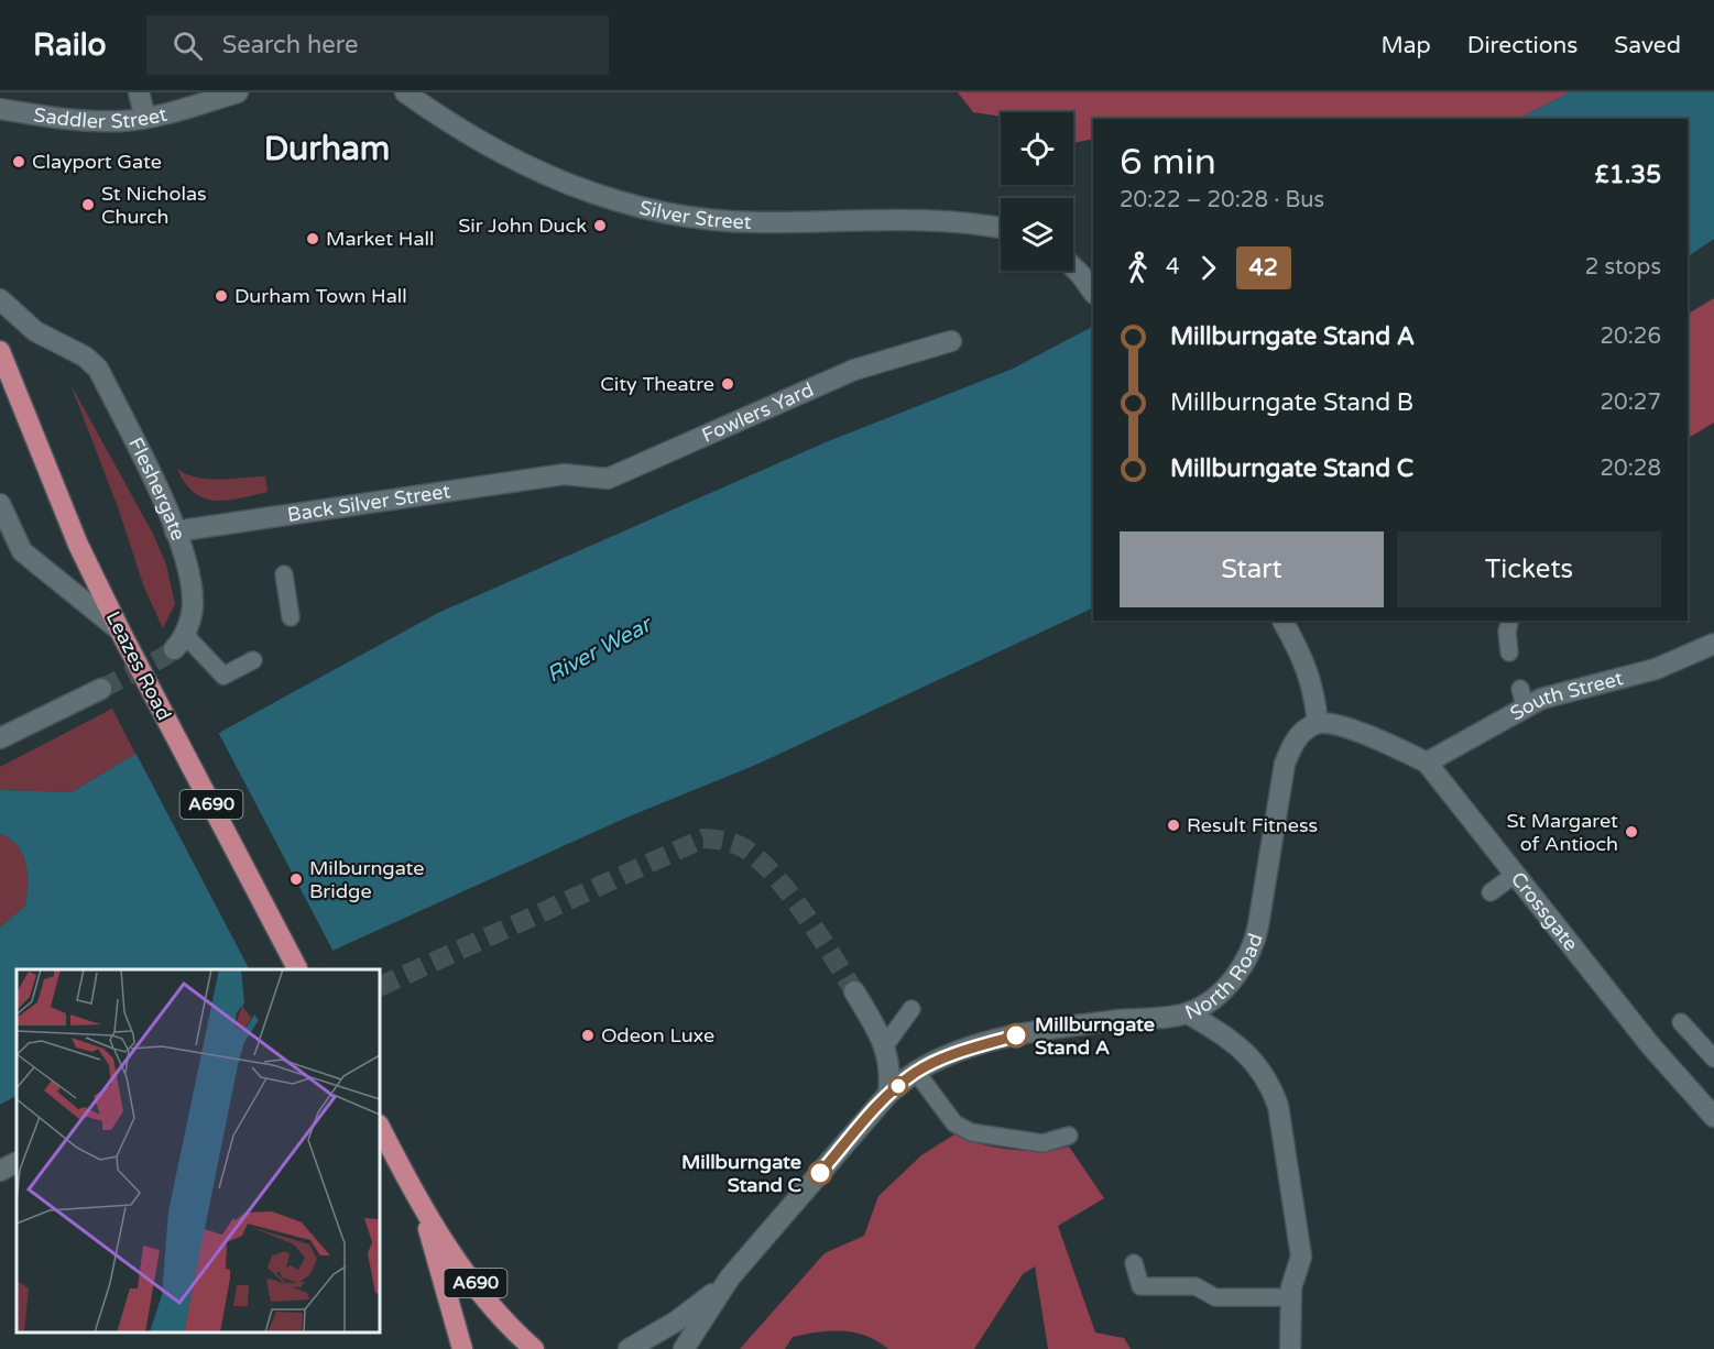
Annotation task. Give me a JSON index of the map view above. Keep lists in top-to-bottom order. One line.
{"streets":{"highway":["Leazes Road","A690"],"street":["Saddler Street","Silver Street","Fowlers Yard","Fleshergate","Back Silver Street","South Street","Crossgate","North Road"]},"crossings":[["Fowlers Yard","Back Silver Street"],["Fleshergate","Back Silver Street"],["South Street","Crossgate"],["Crossgate","North Road"]],"districts":["Durham"],"water":["River Wear"],"places":["Clayport Gate","St Nicholas Church","Sir John Duck","Market Hall","Durham Town Hall","City Theatre","Result Fitness","St Margaret of Antioch","Milburngate Bridge","Odeon Luxe","Millburngate Stand A","Millburngate Stand C"],"lines":["bus line 42"],"page":{"header":"Railo","search":"Search here","nav":["Map","Directions","Saved"],"heading":["6 min","20:22 – 20:28 · Bus","£1.35"],"legs":["4","42","2 stops"],"list":[{"name":"Millburngate Stand A","value":"20:26"},{"name":"Millburngate Stand B","value":"20:27"},{"name":"Millburngate Stand C","value":"20:28"}],"buttons":["Start","Tickets"]}}
